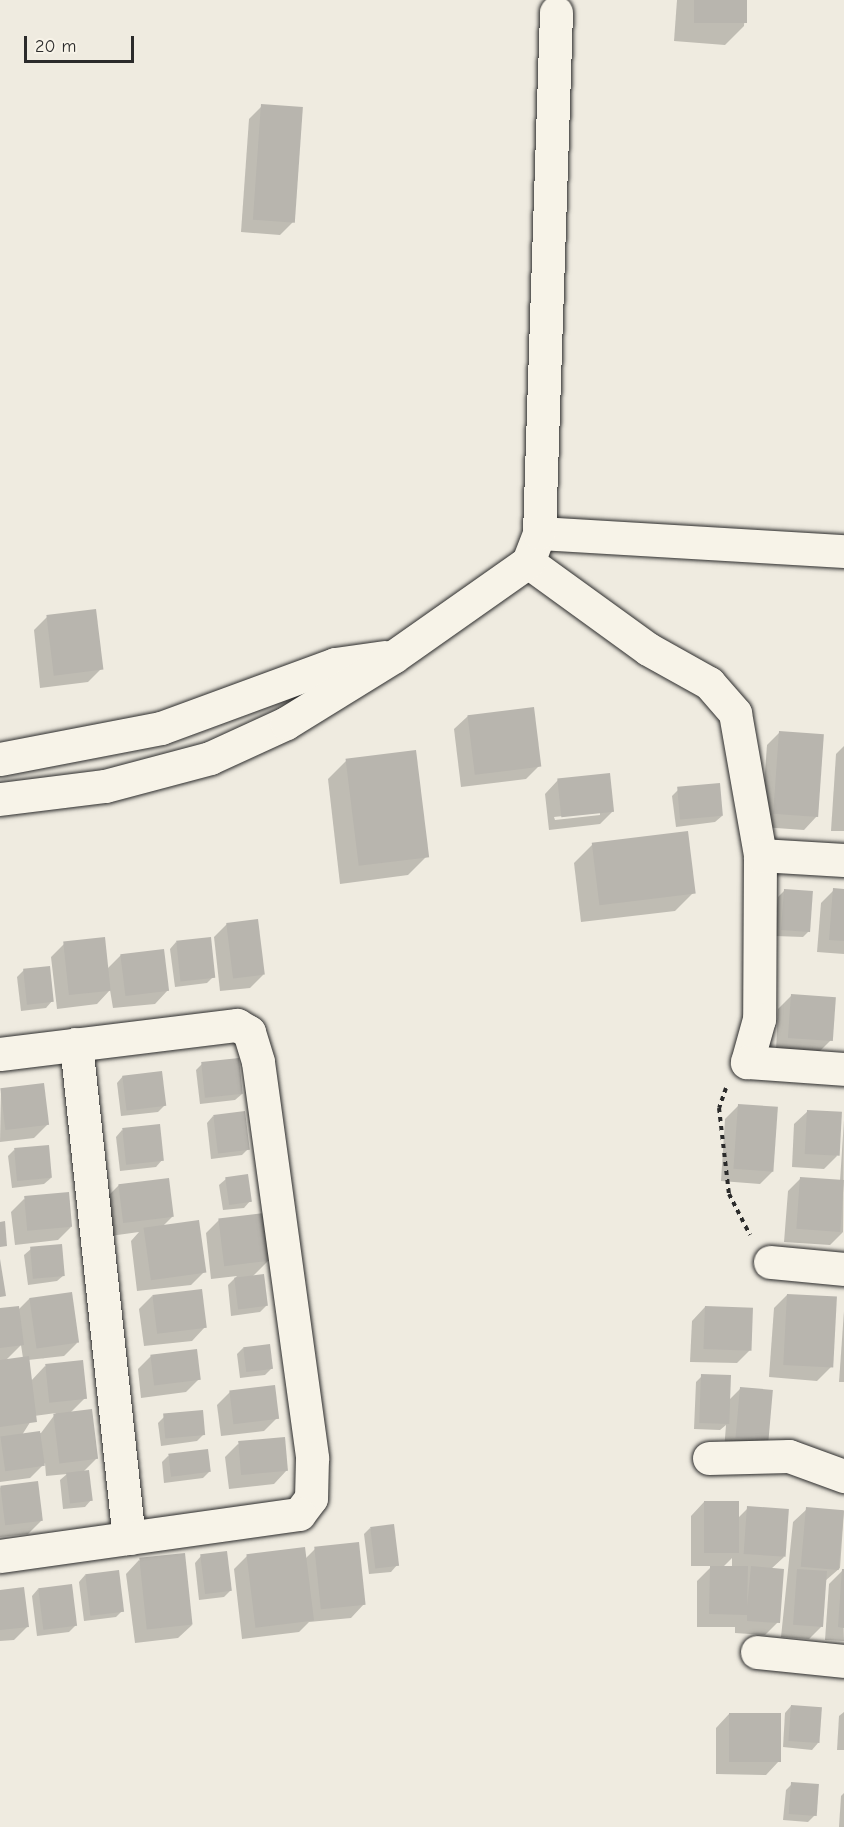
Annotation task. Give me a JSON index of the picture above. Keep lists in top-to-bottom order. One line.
{"scale_bar":"20 m"}
